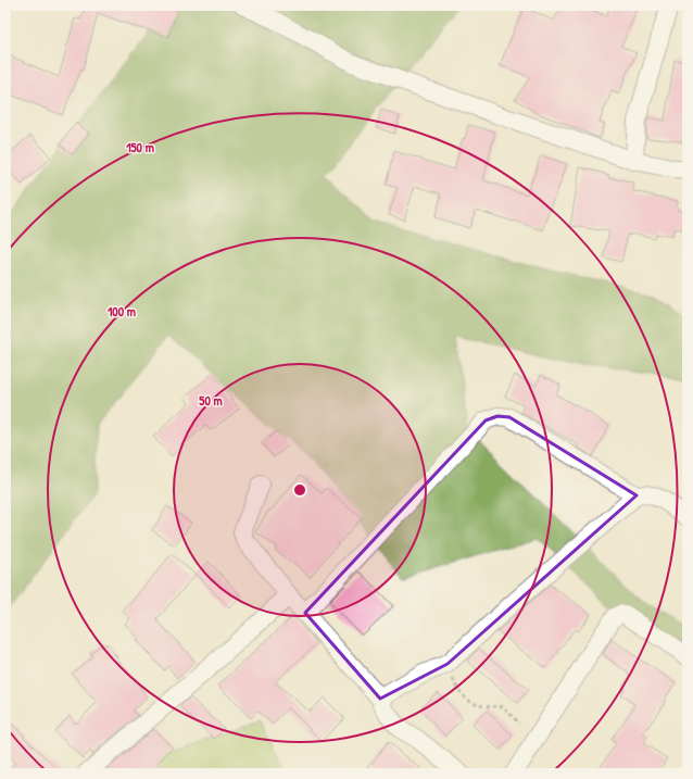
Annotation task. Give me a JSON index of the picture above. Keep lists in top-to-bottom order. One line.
{"rings":["150 m","100 m","50 m"]}
